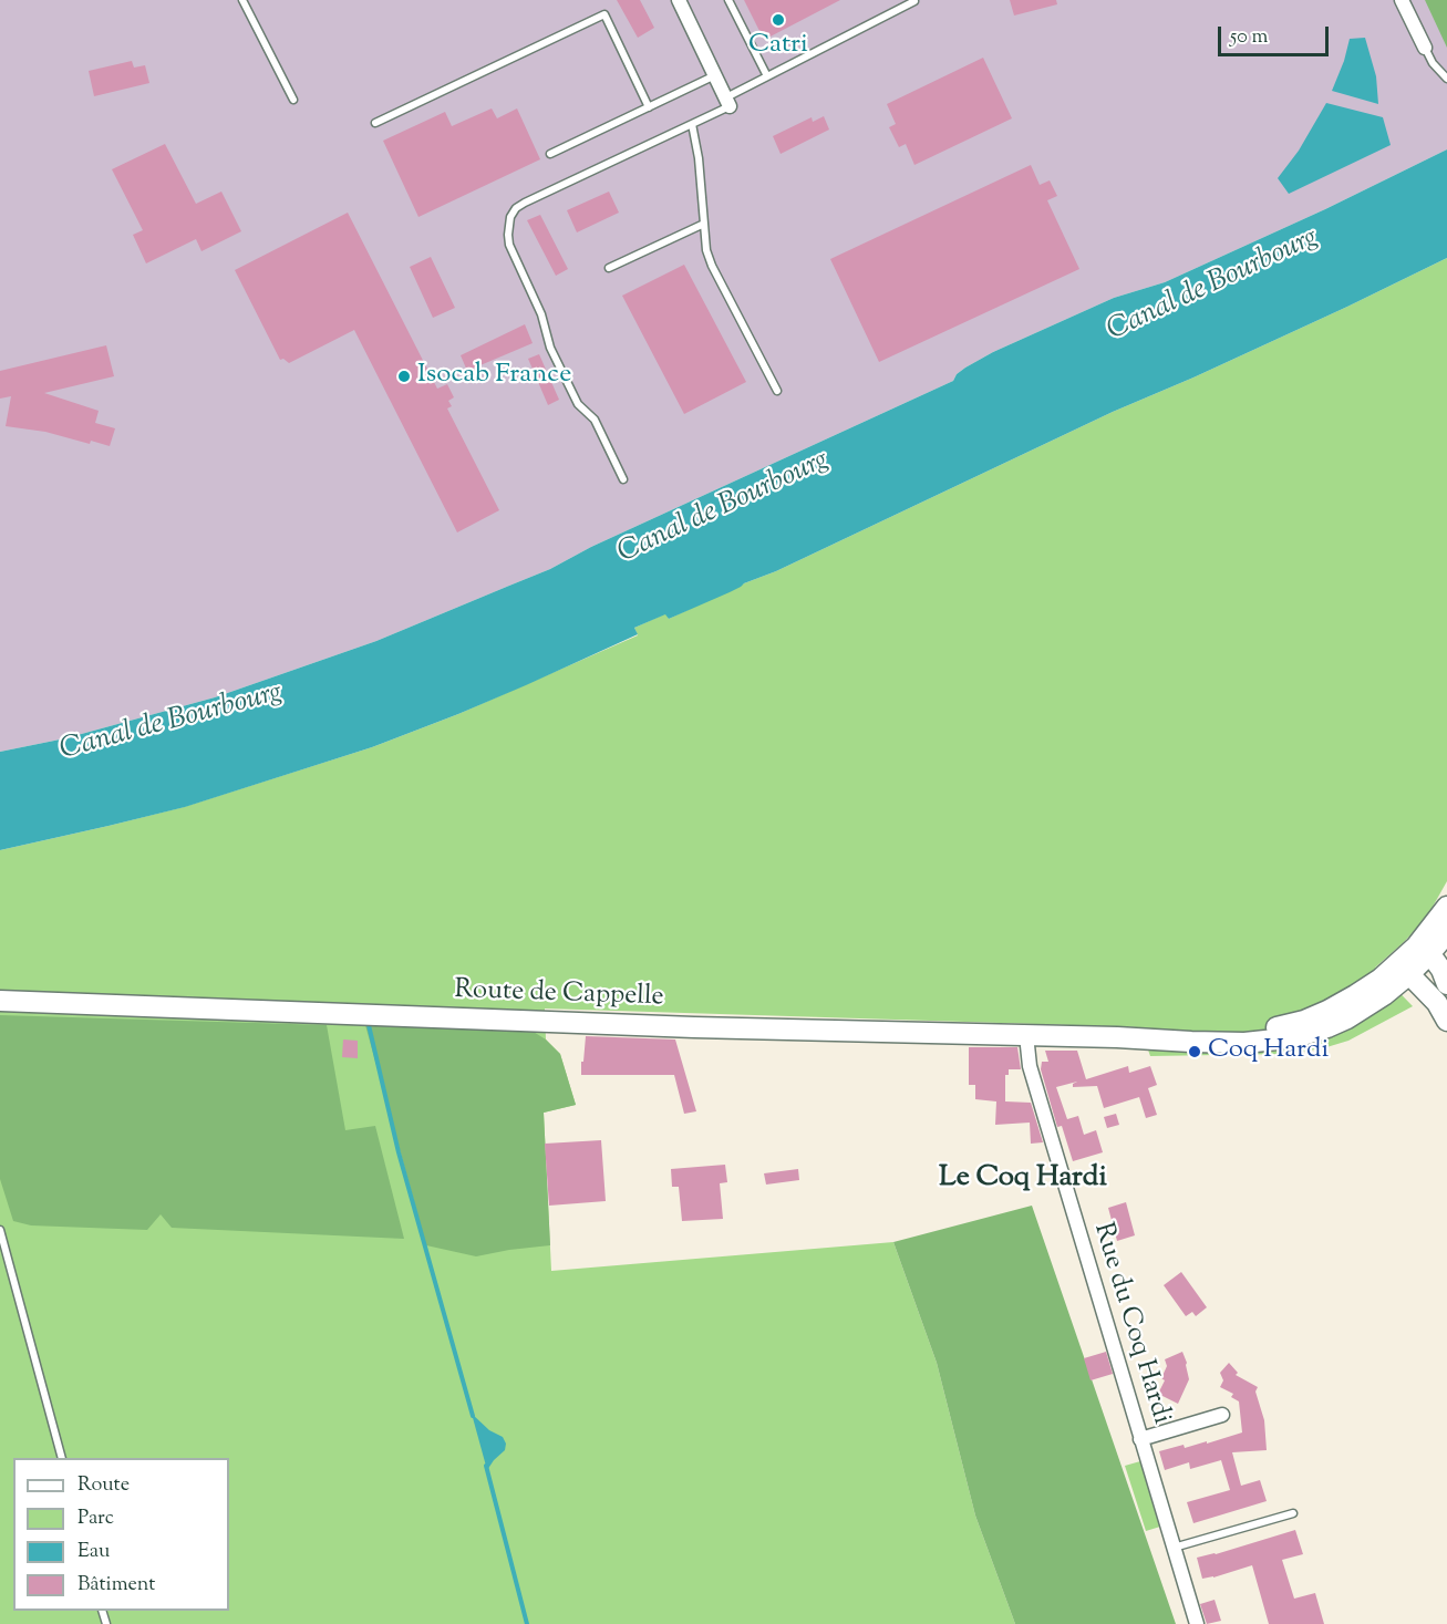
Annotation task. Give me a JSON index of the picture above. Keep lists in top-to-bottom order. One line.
{"streets":{"main road":["Route de Cappelle"],"street":["Rue du Coq Hardi"]},"crossings":[["Route de Cappelle","Rue du Coq Hardi"]],"districts":["Le Coq Hardi"],"water":["Canal de Bourbourg"],"places":["Catri","Isocab France","Coq Hardi"],"legend":["Route","Parc","Eau","Bâtiment"],"scale_bar":"50 m"}
